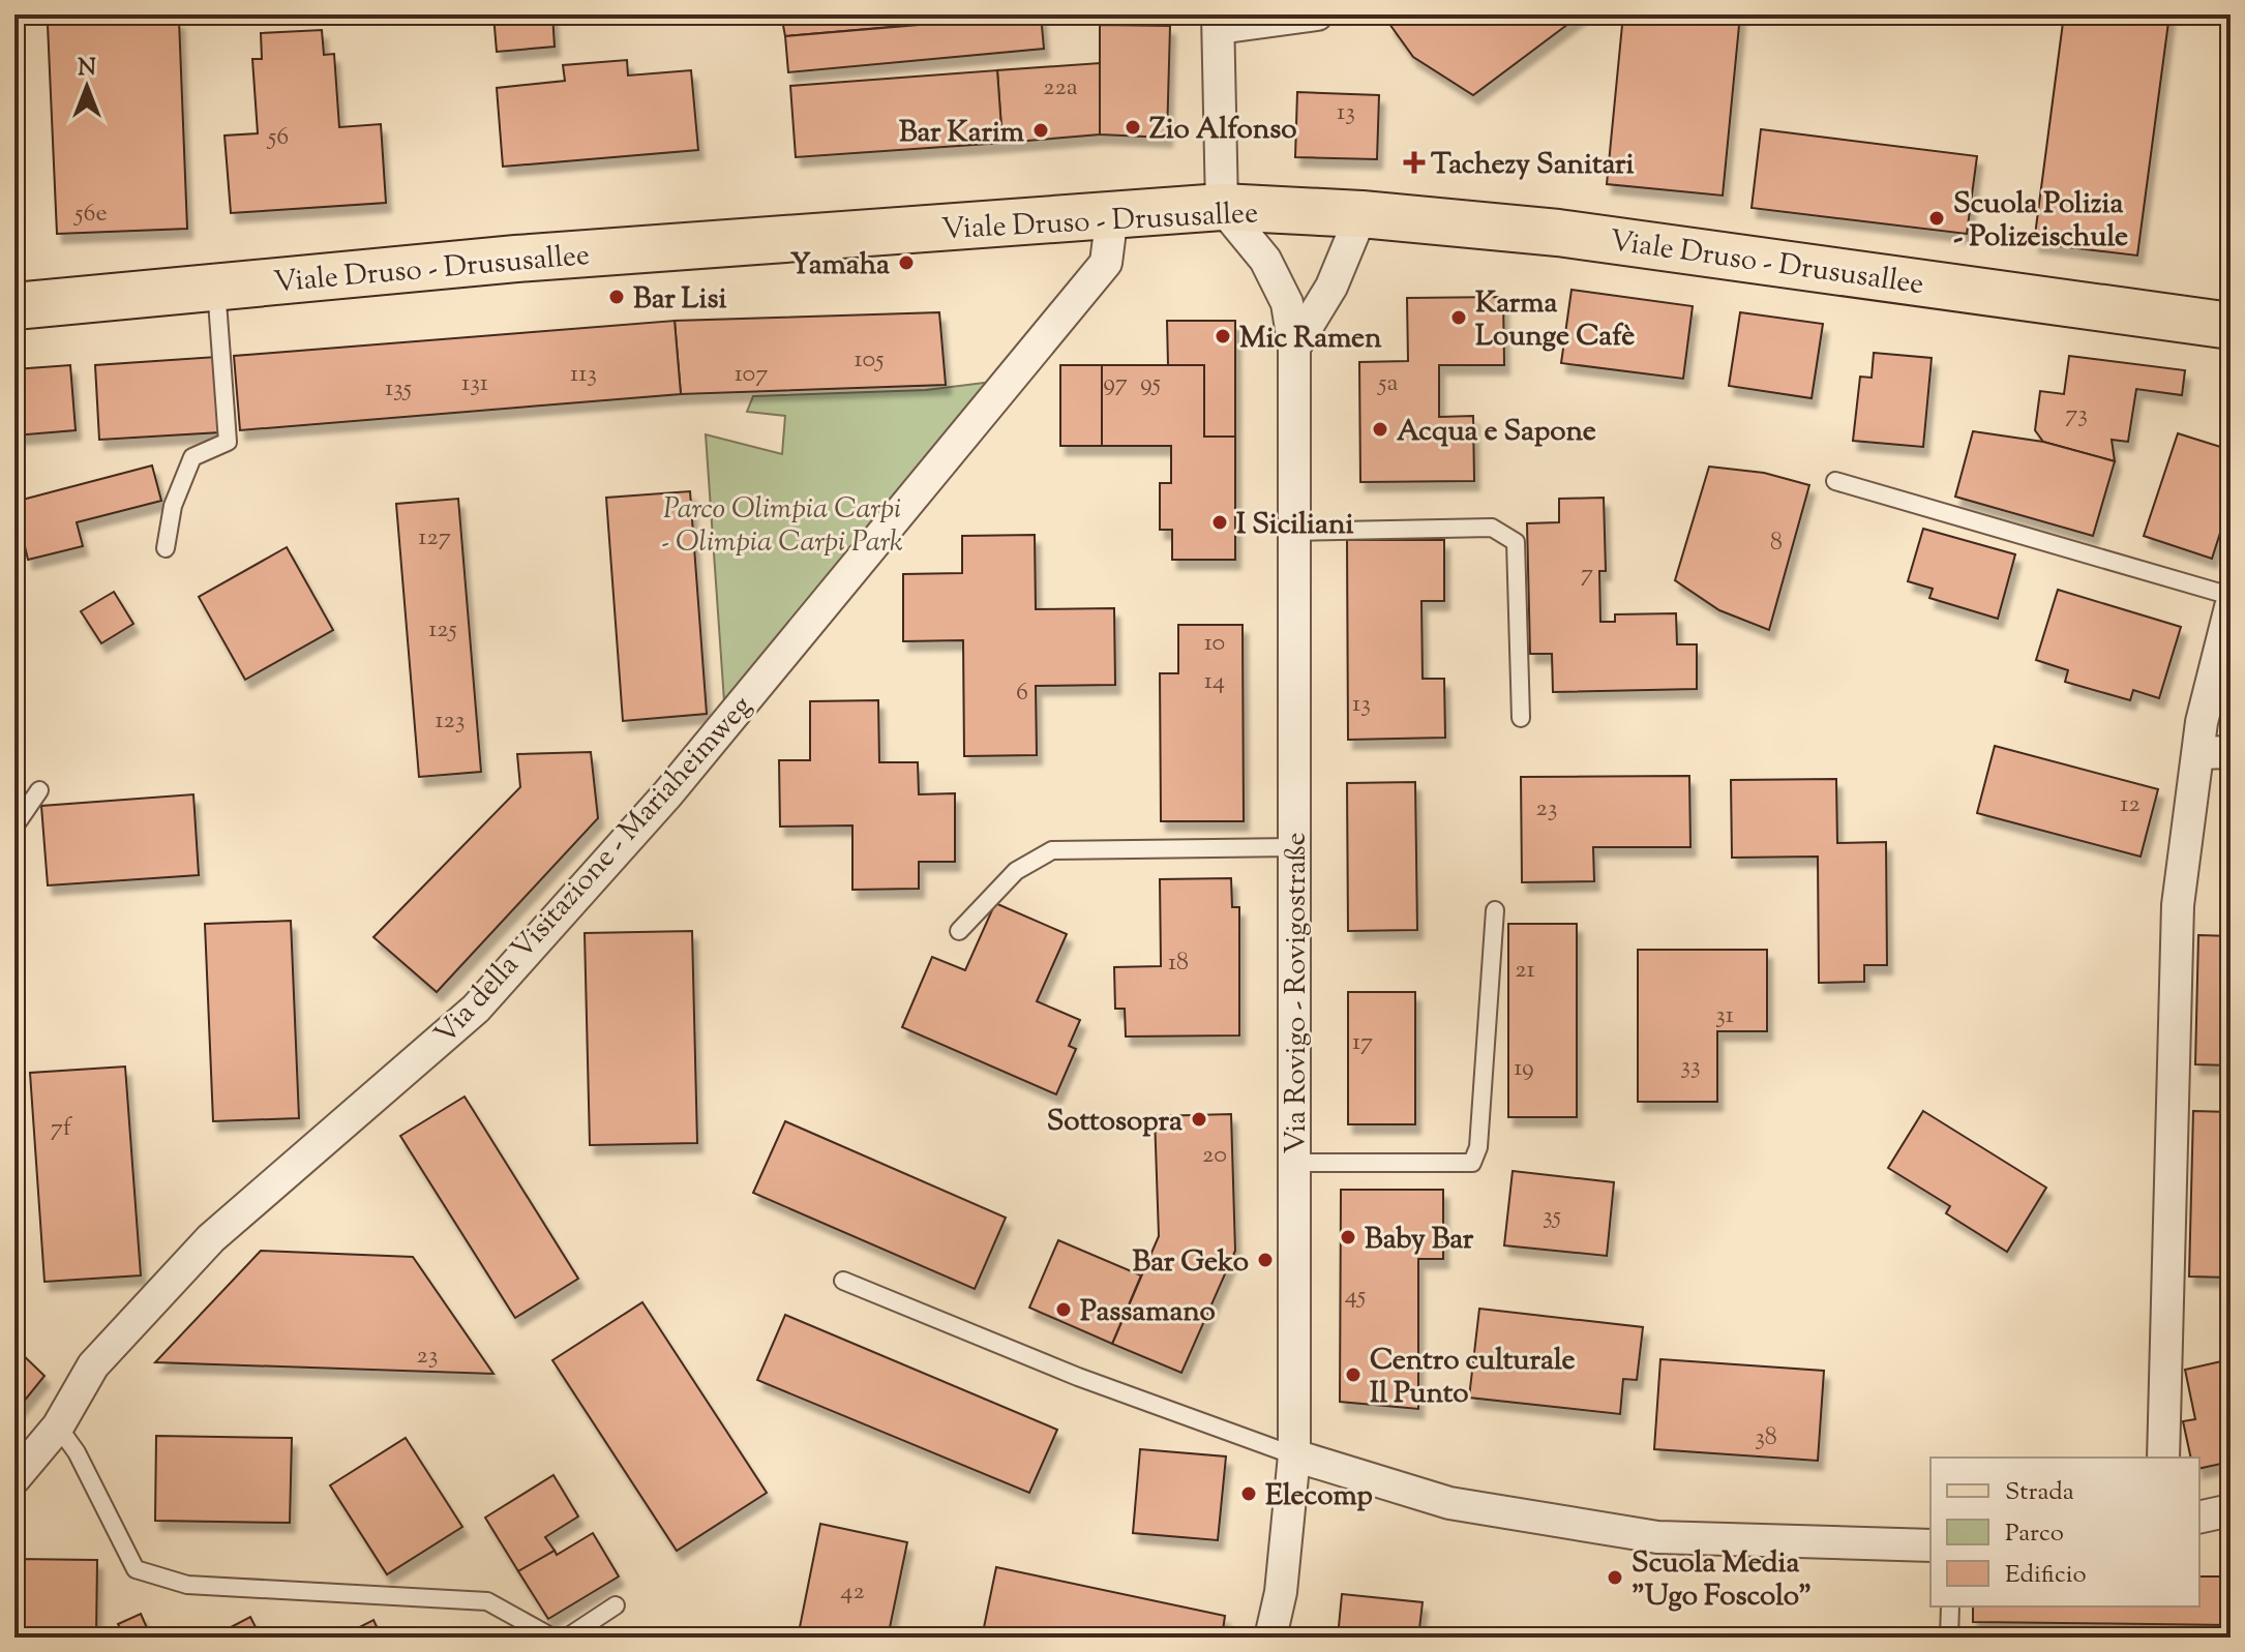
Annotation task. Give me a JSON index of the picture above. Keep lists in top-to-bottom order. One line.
{"streets":{"main road":["Viale Druso - Drususallee"],"street":["Via della Visitazione - Mariaheimweg","Via Rovigo - Rovigostraße"]},"crossings":[["Viale Druso - Drususallee","Via della Visitazione - Mariaheimweg"],["Viale Druso - Drususallee","Via Rovigo - Rovigostraße"]],"parks":["Parco Olimpia Carpi - Olimpia Carpi Park"],"places":{"other":["Zio Alfonso","Bar Karim","Scuola Polizia - Polizeischule","Yamaha","Bar Lisi","Karma Lounge Cafè","Mic Ramen","Acqua e Sapone","I Siciliani","Sottosopra","Baby Bar","Bar Geko","Passamano","Centro culturale Il Punto","Elecomp","Scuola Media \"Ugo Foscolo\""],"health":["Tachezy Sanitari"]},"house_numbers":["22a","13","56","56e","105","113","107","131","97","95","5a","135","73","127","8","7","125","10","14","6","13","123","12","23","18","21","31","17","33","19","7f","20","35","45","23","38","42"],"legend":["Strada","Parco","Edificio"],"north":"top"}
